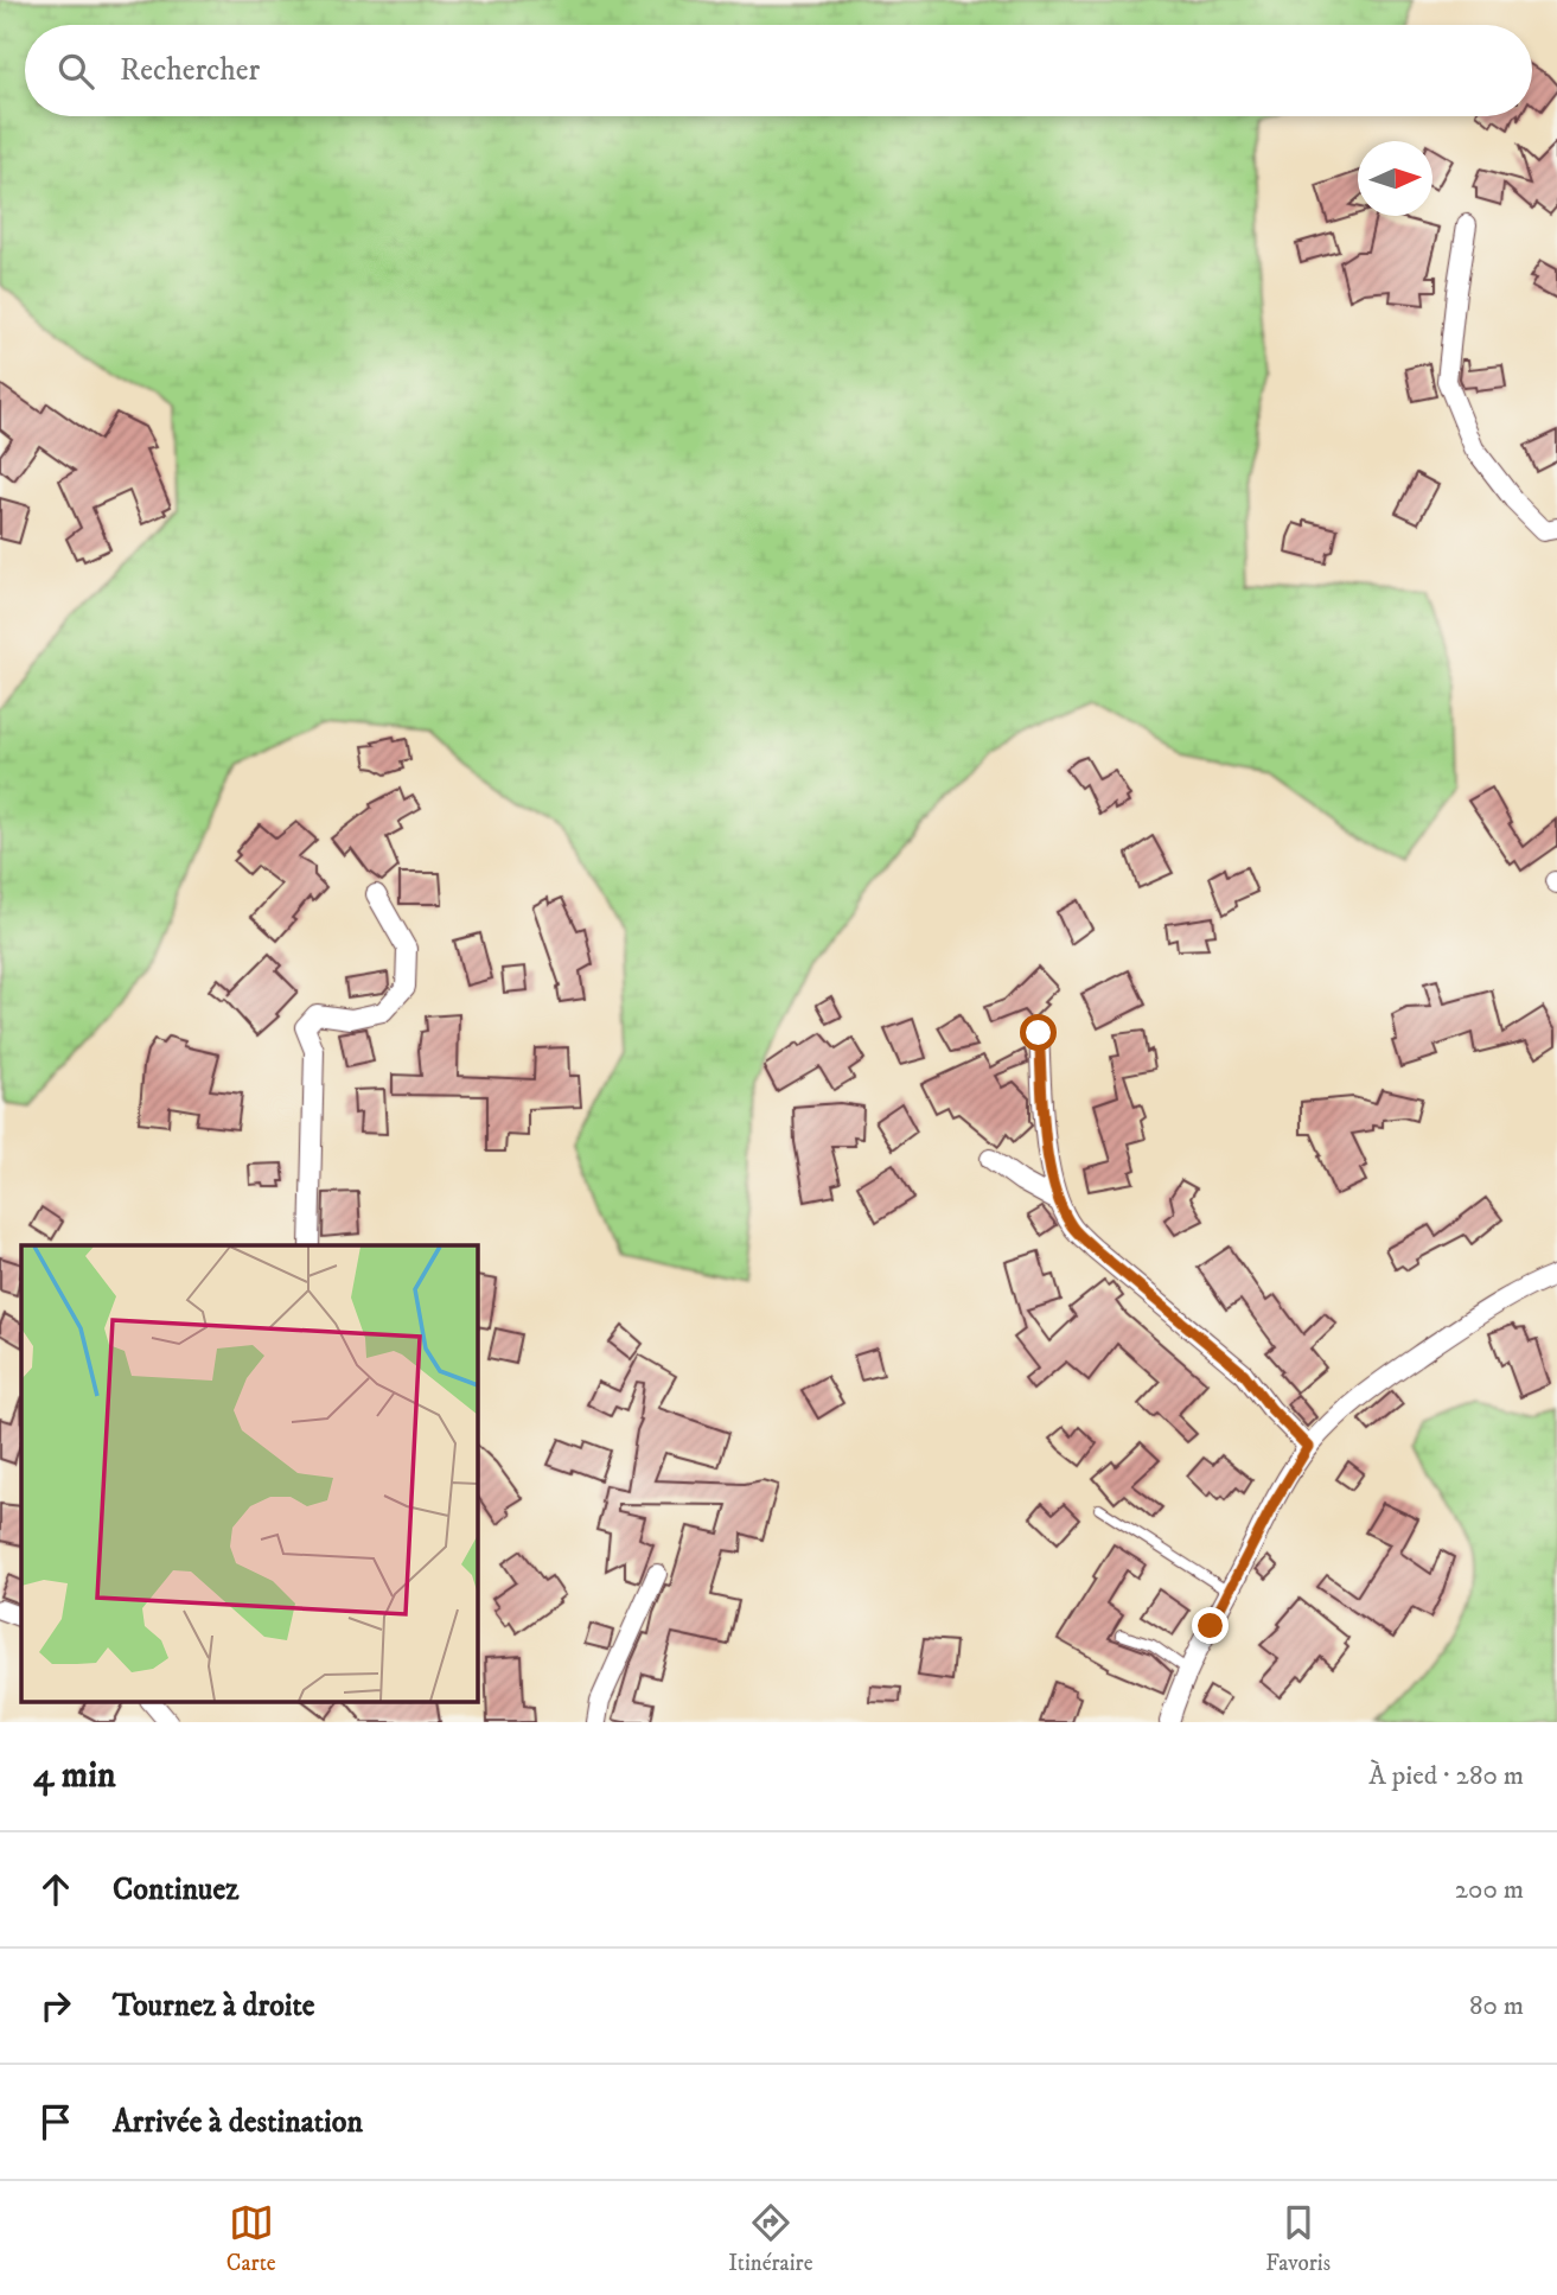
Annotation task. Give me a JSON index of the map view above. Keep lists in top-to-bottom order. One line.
{"north":"right","page":{"search":"Rechercher","heading":["4 min","À pied · 280 m"],"list":[["Continuez","200 m"],["Tournez à droite","80 m"],"Arrivée à destination"],"nav":["Carte","Itinéraire","Favoris"]}}
